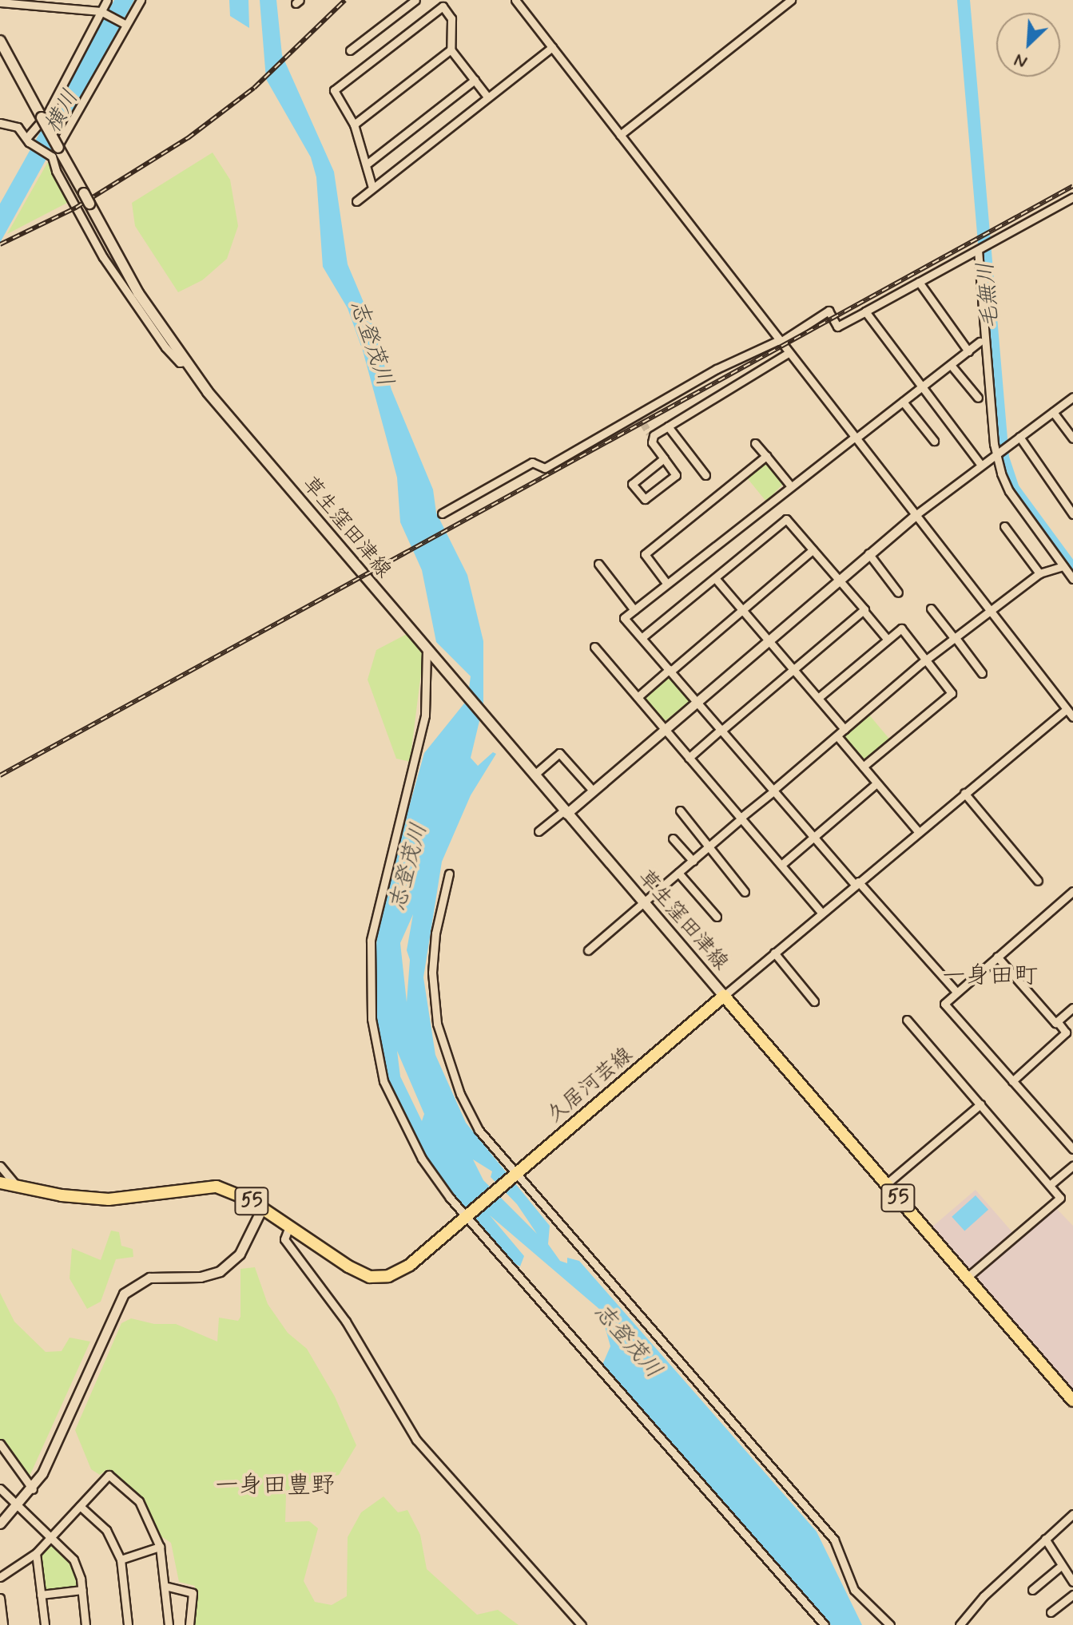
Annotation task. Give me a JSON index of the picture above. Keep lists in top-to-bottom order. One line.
{"streets":{"main road":["草生窪田津線","久居河芸線","55"]},"crossings":[["草生窪田津線","久居河芸線"],["草生窪田津線","55"],["久居河芸線","55"]],"districts":["一身田町","一身田豊野"],"water":["横川","毛無川","志登茂川"],"north":"bottom left"}
